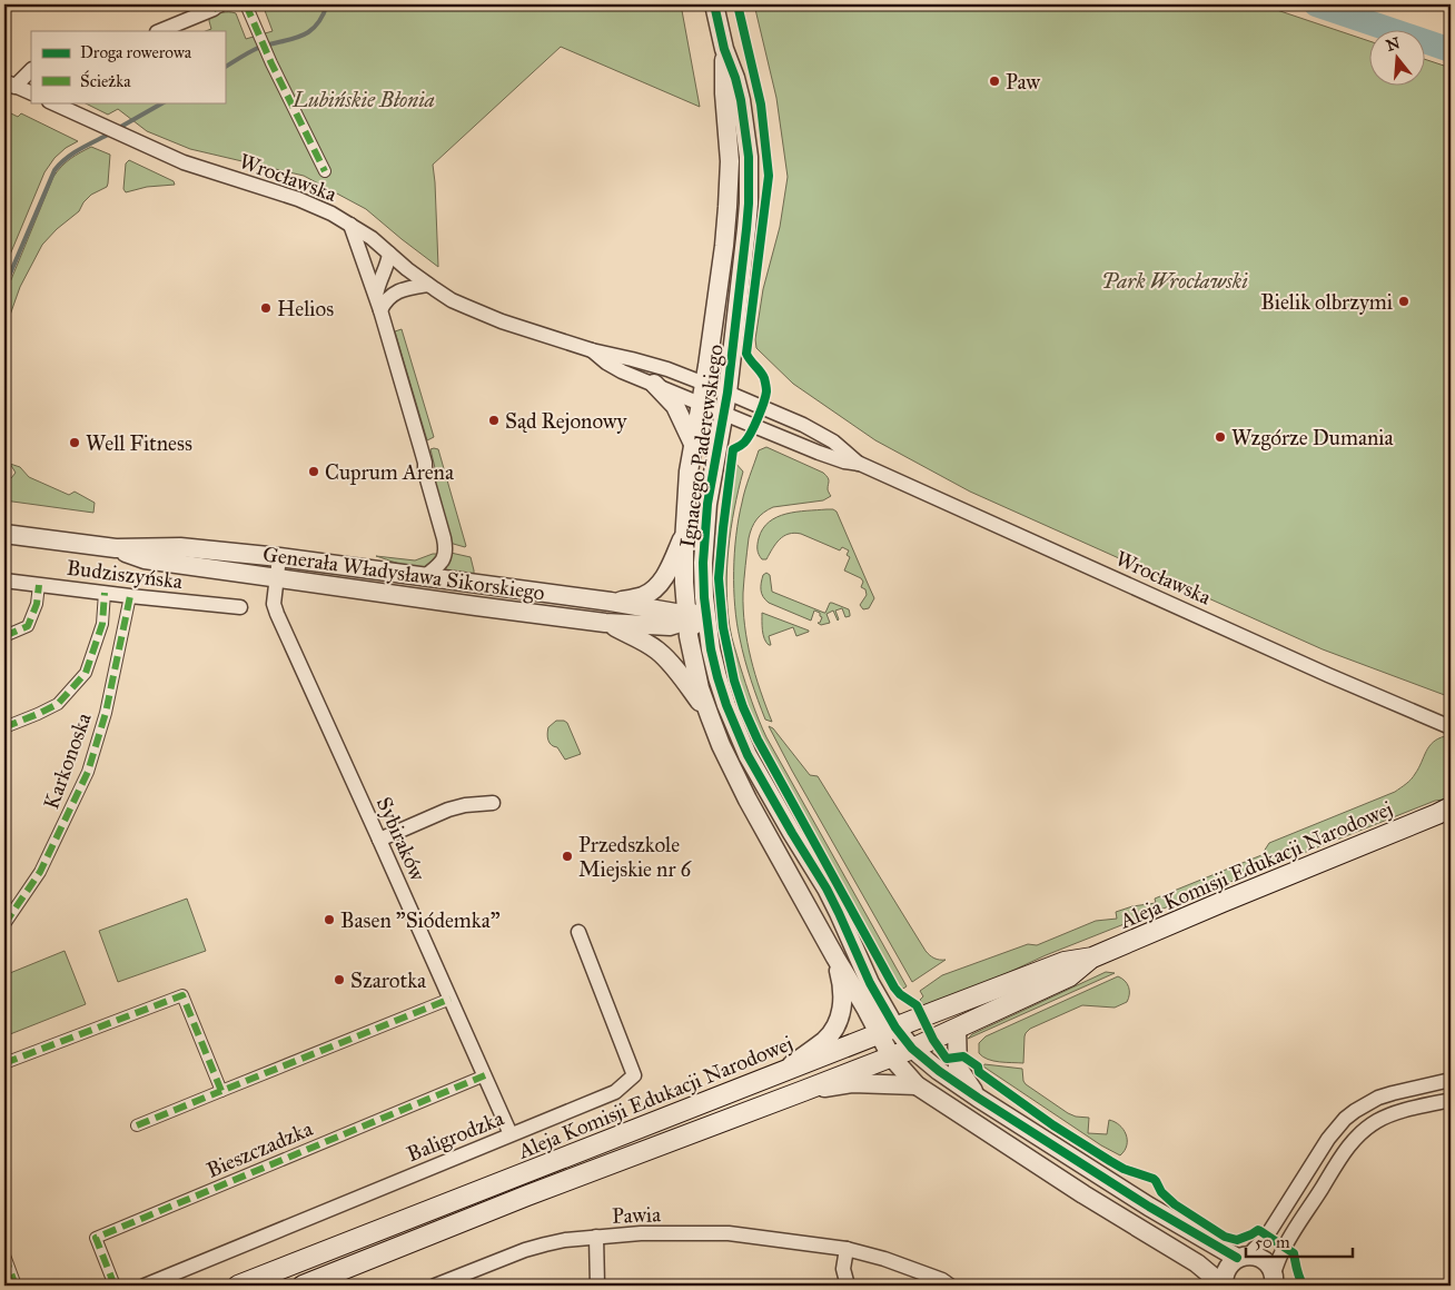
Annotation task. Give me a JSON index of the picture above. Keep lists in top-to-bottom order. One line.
{"streets":{"main road":["Aleja Komisji Edukacji Narodowej"],"street":["Wrocławska","Ignacego Paderewskiego","Generała Władysława Sikorskiego","Budziszyńska","Karkonoska","Sybiraków","Baligrodzka","Bieszczadzka","Pawia"]},"crossings":[["Wrocławska","Ignacego Paderewskiego"],["Ignacego Paderewskiego","Generała Władysława Sikorskiego"],["Ignacego Paderewskiego","Aleja Komisji Edukacji Narodowej"],["Generała Władysława Sikorskiego","Sybiraków"],["Budziszyńska","Karkonoska"],["Sybiraków","Baligrodzka"],["Sybiraków","Bieszczadzka"]],"parks":["Lubińskie Błonia","Park Wrocławski"],"places":["Paw","Bielik olbrzymi","Helios","Sąd Rejonowy","Wzgórze Dumania","Well Fitness","Cuprum Arena","Przedszkole Miejskie nr 6","Basen \"Siódemka\"","Szarotka"],"legend":["Droga rowerowa","Ścieżka"],"scale_bar":"50 m","north":"top"}
